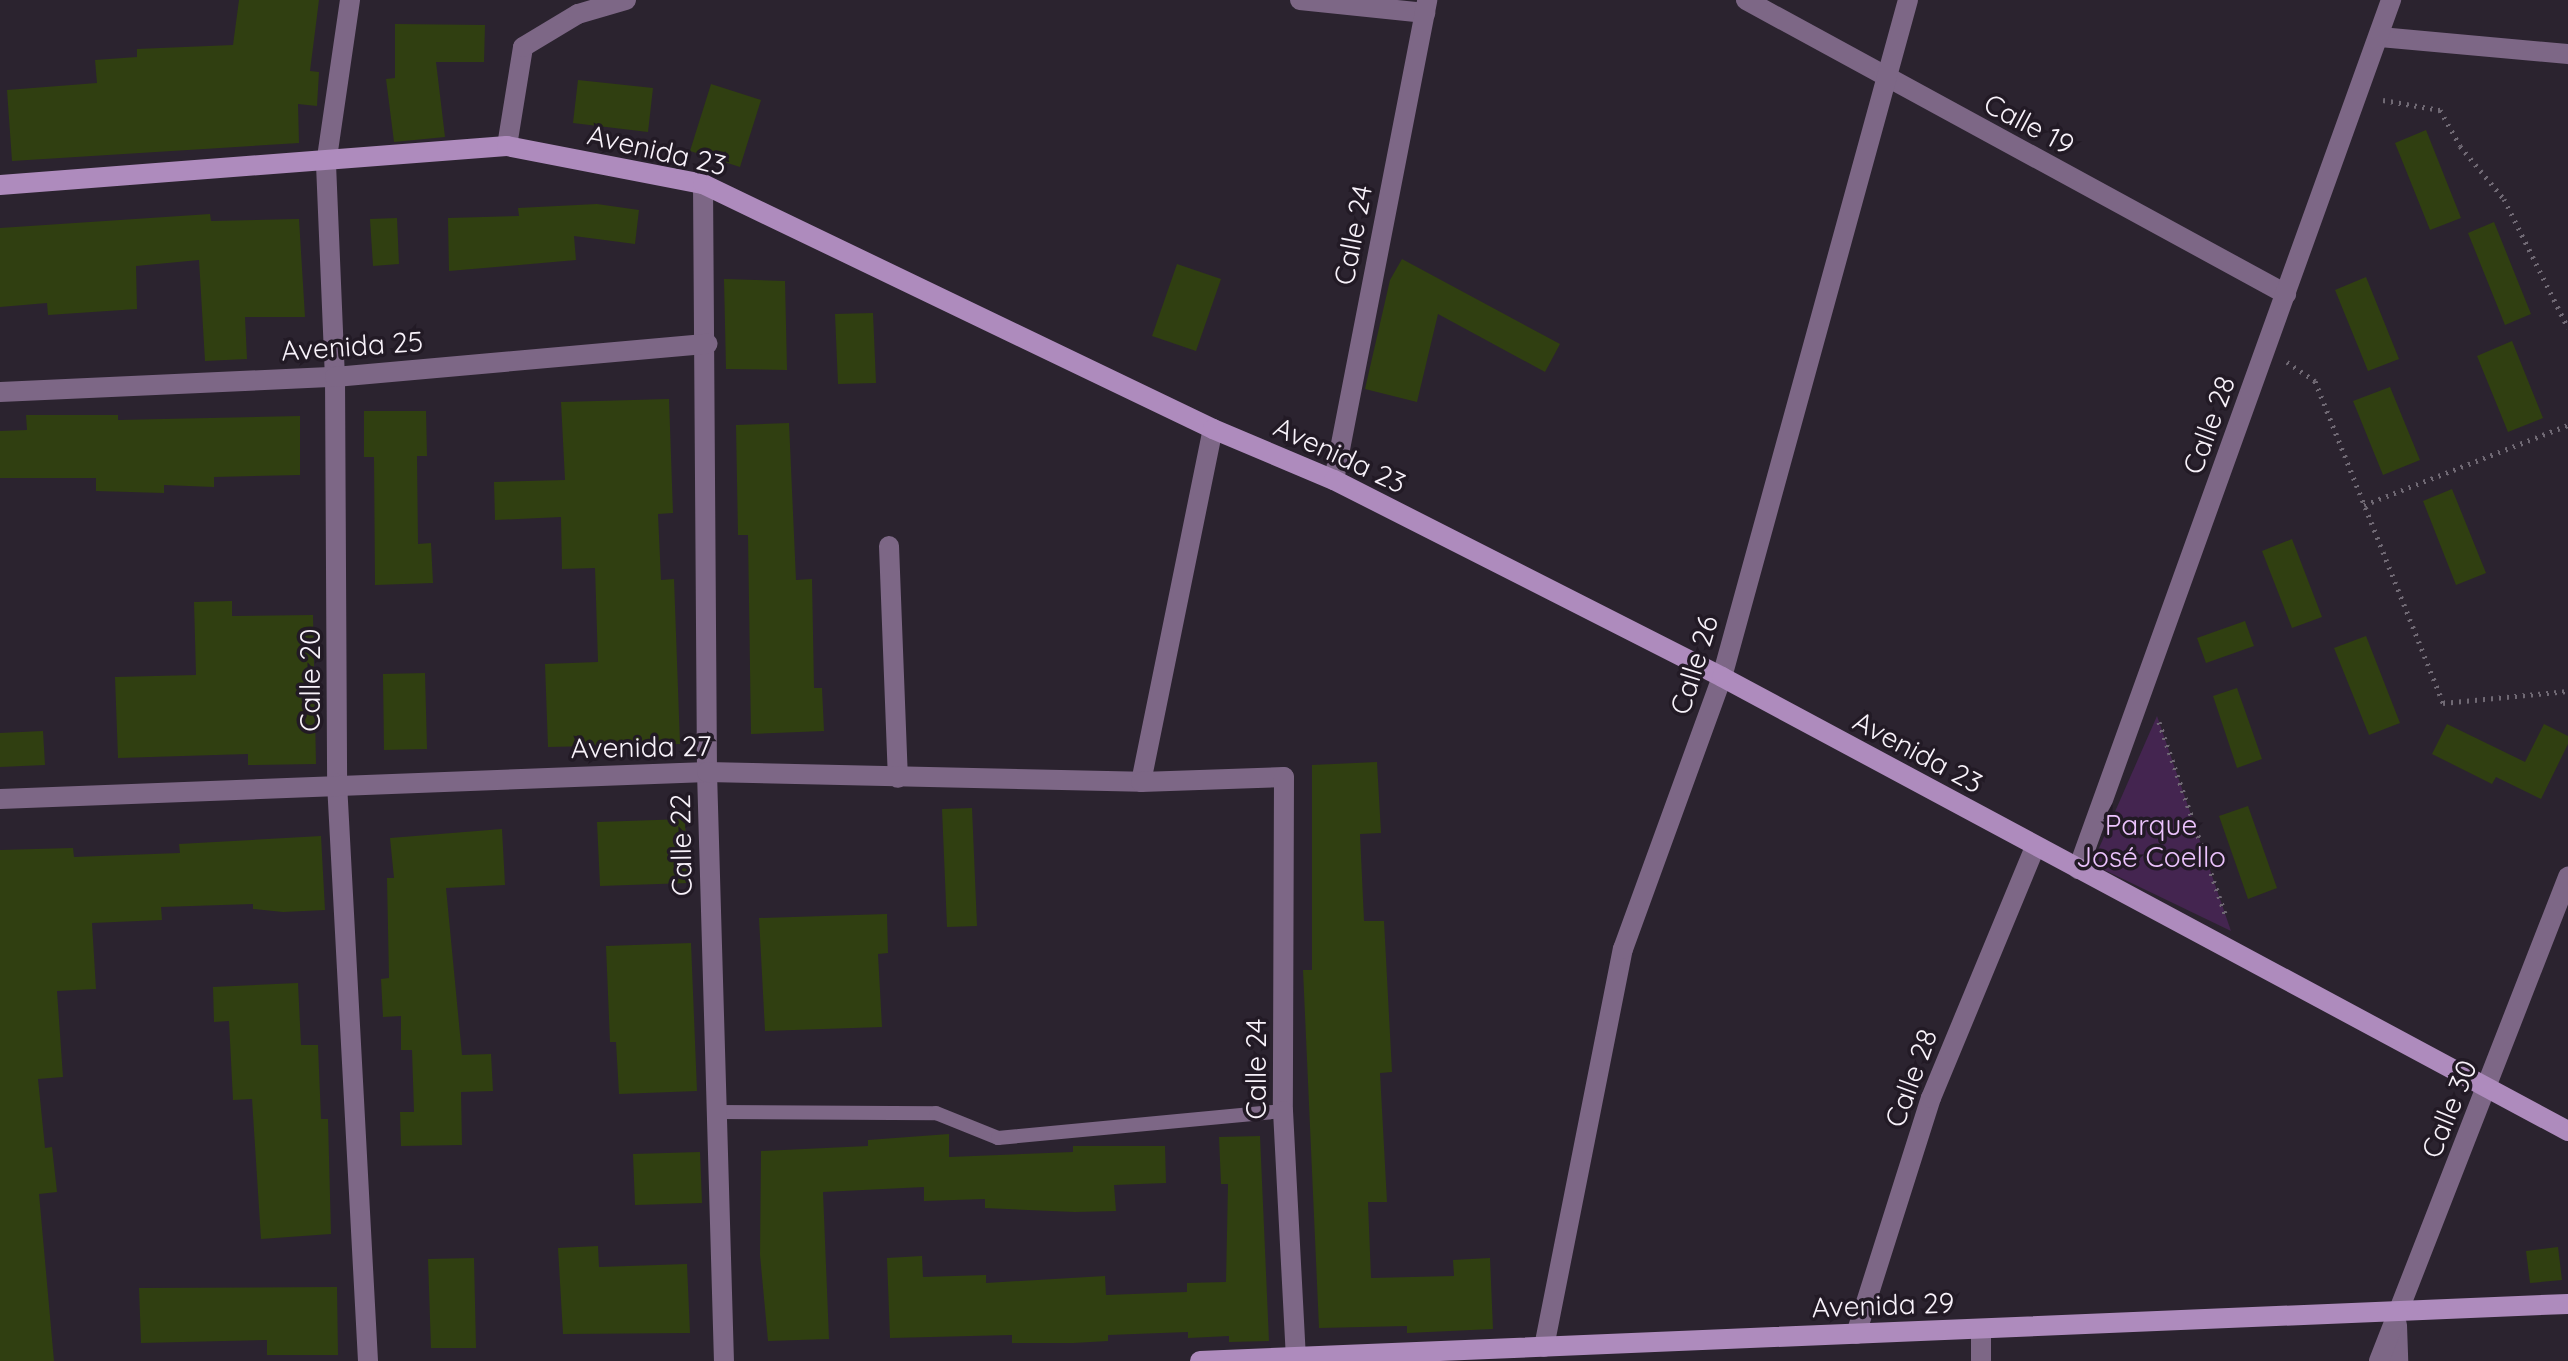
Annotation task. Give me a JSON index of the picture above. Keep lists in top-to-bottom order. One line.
{"streets":{"main road":["Avenida 23","Avenida 29"],"street":["Calle 19","Calle 24","Avenida 25","Calle 28","Calle 26","Calle 20","Avenida 27","Calle 22","Calle 30"]},"crossings":[["Calle 19","Calle 28"],["Calle 19","Calle 26"],["Avenida 23","Calle 24"],["Avenida 23","Calle 28"],["Avenida 23","Calle 26"],["Avenida 23","Calle 20"],["Avenida 23","Calle 22"],["Avenida 23","Calle 30"],["Calle 24","Avenida 27"],["Calle 24","Avenida 29"],["Avenida 25","Calle 20"],["Avenida 25","Calle 22"],["Calle 28","Avenida 29"],["Calle 26","Avenida 29"],["Calle 20","Avenida 27"],["Avenida 27","Calle 22"],["Calle 30","Avenida 29"]],"parks":["Parque José Coello"]}
